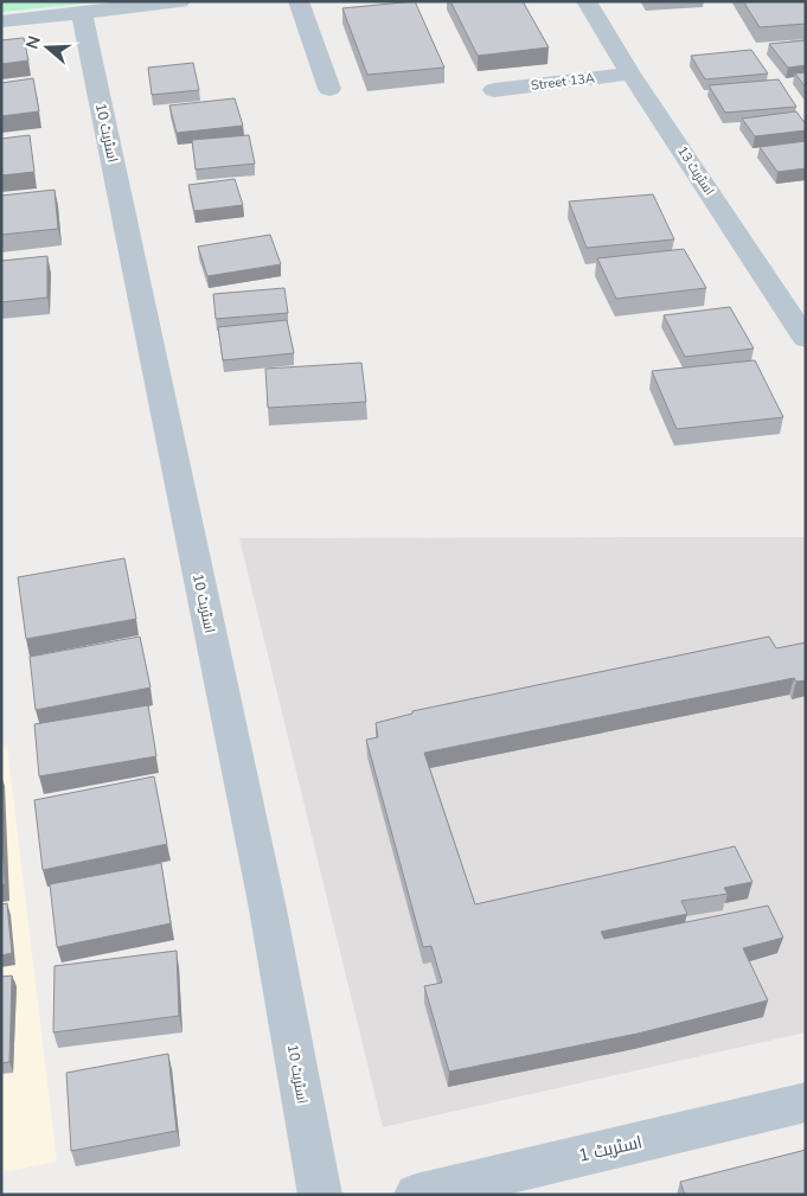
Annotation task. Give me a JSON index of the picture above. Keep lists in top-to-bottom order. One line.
{"streets":{"street":["Street 13A","اسٹریٹ 10","اسٹریٹ 13","اسٹریٹ 1"]},"crossings":[["Street 13A","اسٹریٹ 13"]],"north":"left"}
